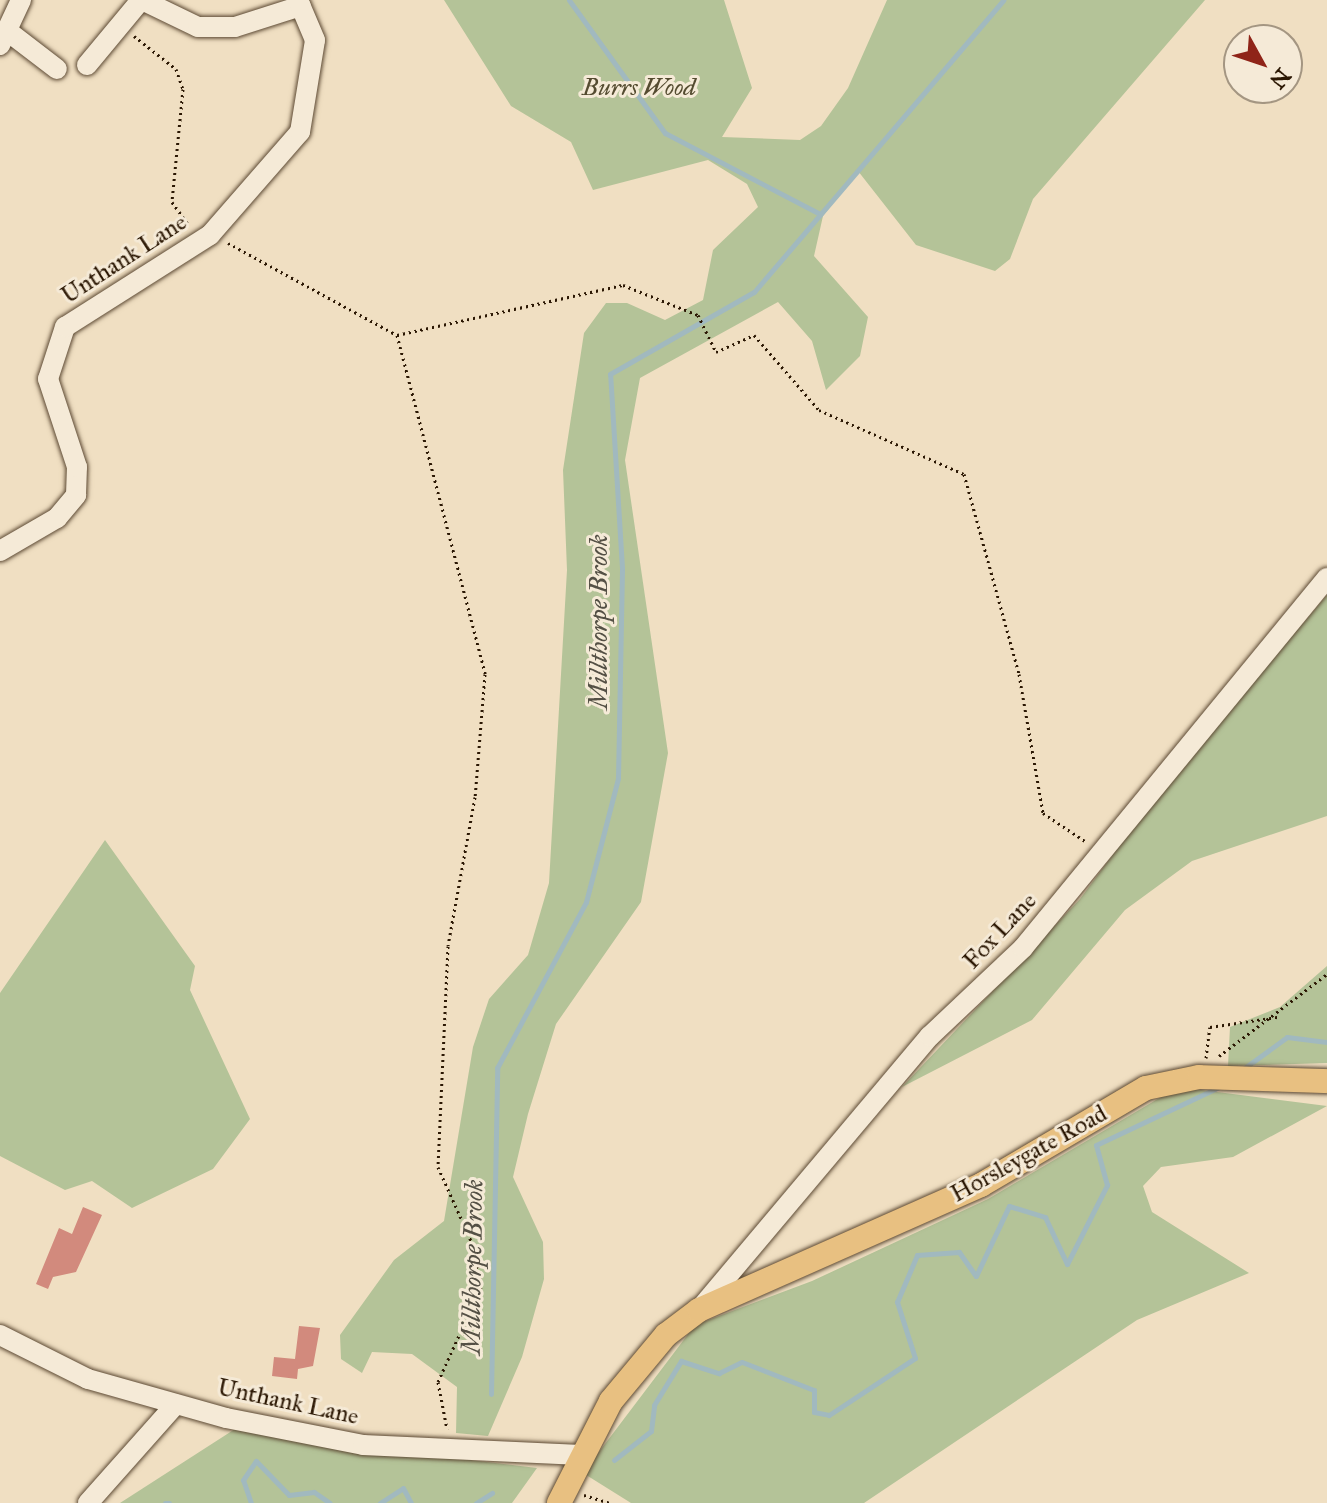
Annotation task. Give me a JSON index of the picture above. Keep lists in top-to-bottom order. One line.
{"streets":{"main road":["Horsleygate Road"],"street":["Unthank Lane","Fox Lane"]},"crossings":[["Unthank Lane","Horsleygate Road"],["Fox Lane","Horsleygate Road"]],"water":["Millthorpe Brook"],"parks":["Burrs Wood"],"north":"bottom right"}
